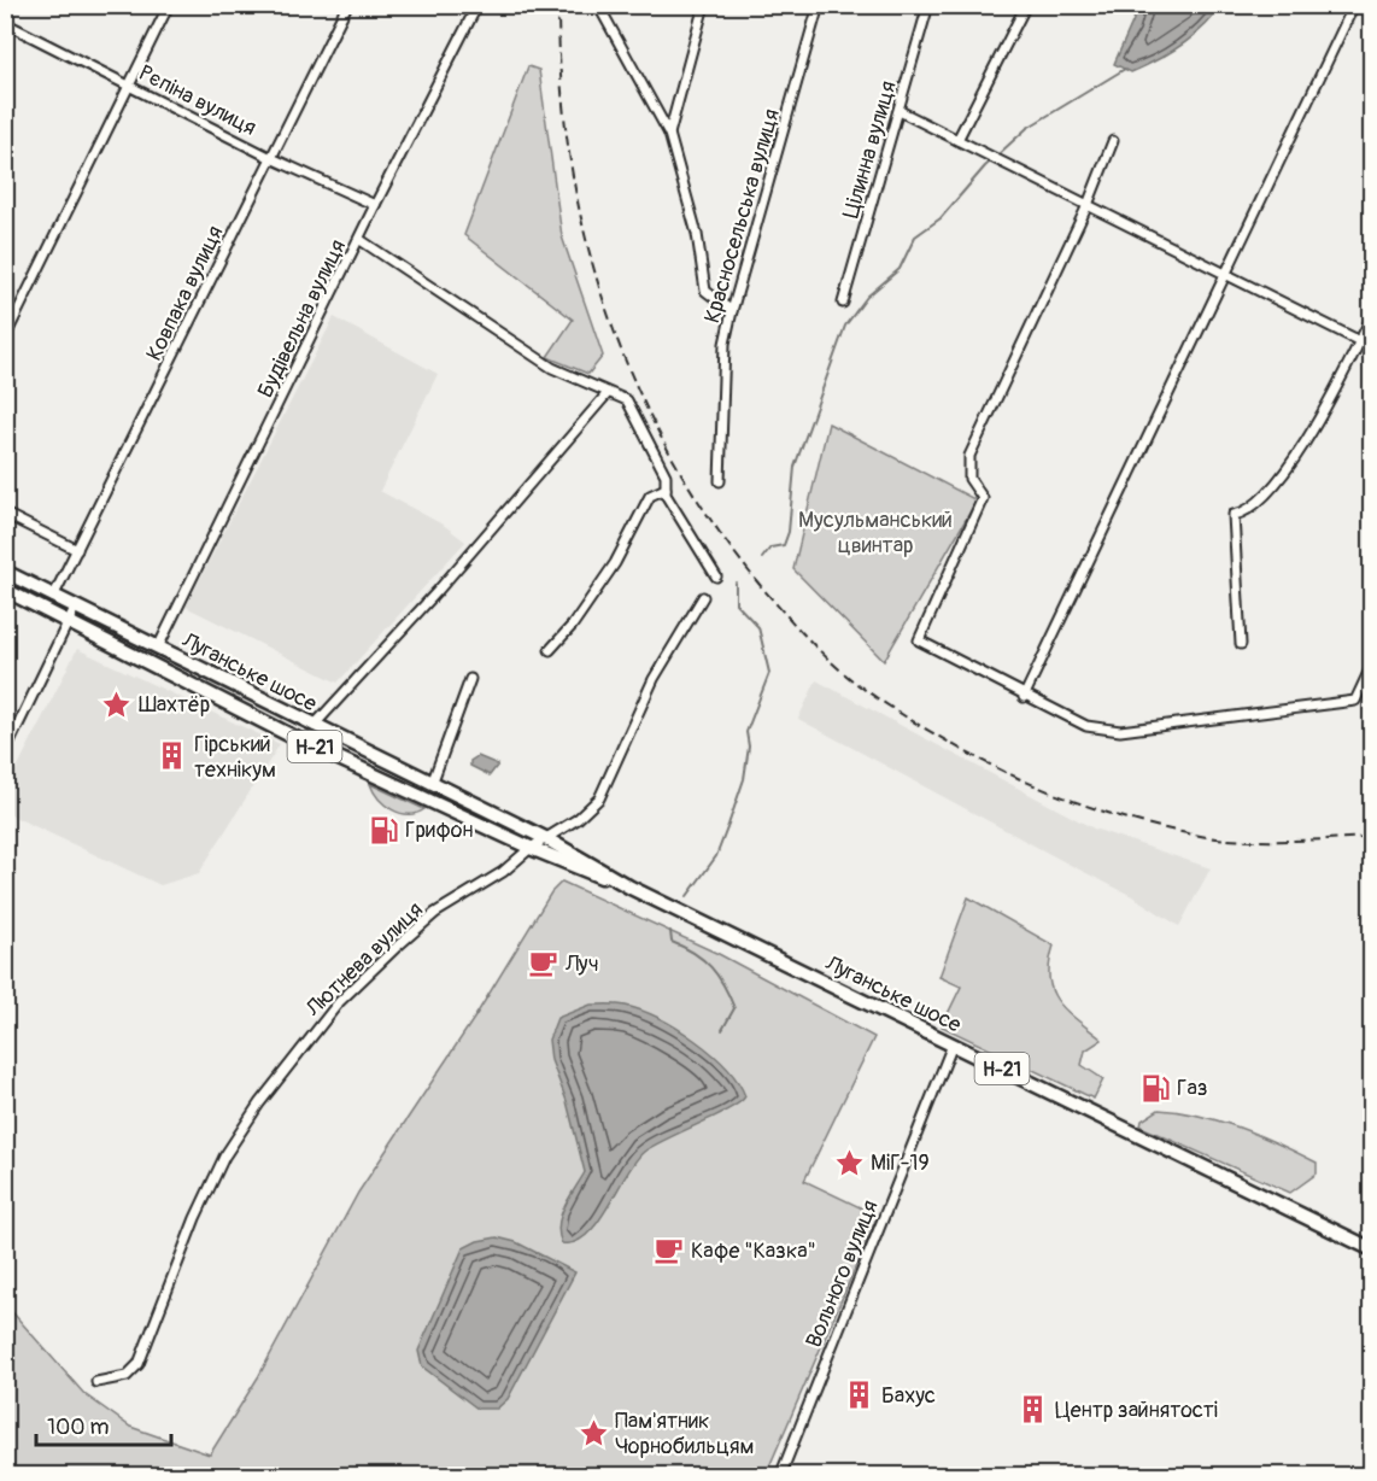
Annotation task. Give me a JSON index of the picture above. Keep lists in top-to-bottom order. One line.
{"streets":{"main road":["Луганське шосе","Н-21"],"street":["Рєпіна вулиця","Цілинна вулиця","Красносельська вулиця","Ковпака вулиця","Будівельна вулиця","Лютнева вулиця","Вольного вулиця"]},"crossings":[["Рєпіна вулиця","Ковпака вулиця"],["Рєпіна вулиця","Будівельна вулиця"],["Ковпака вулиця","Луганське шосе"],["Будівельна вулиця","Луганське шосе"],["Луганське шосе","Лютнева вулиця"],["Луганське шосе","Вольного вулиця"]],"parks":["Мусульманський цвинтар"],"places":{"place":["Шахтёр","МіГ-19","Пам'ятник Чорнобильцям"],"building":["Гірський технікум","Бахус","Центр зайнятості"],"fuel station":["Грифон","Газ"],"cafe":["Луч","Кафе \"Казка\""]},"scale_bar":"100 m"}
